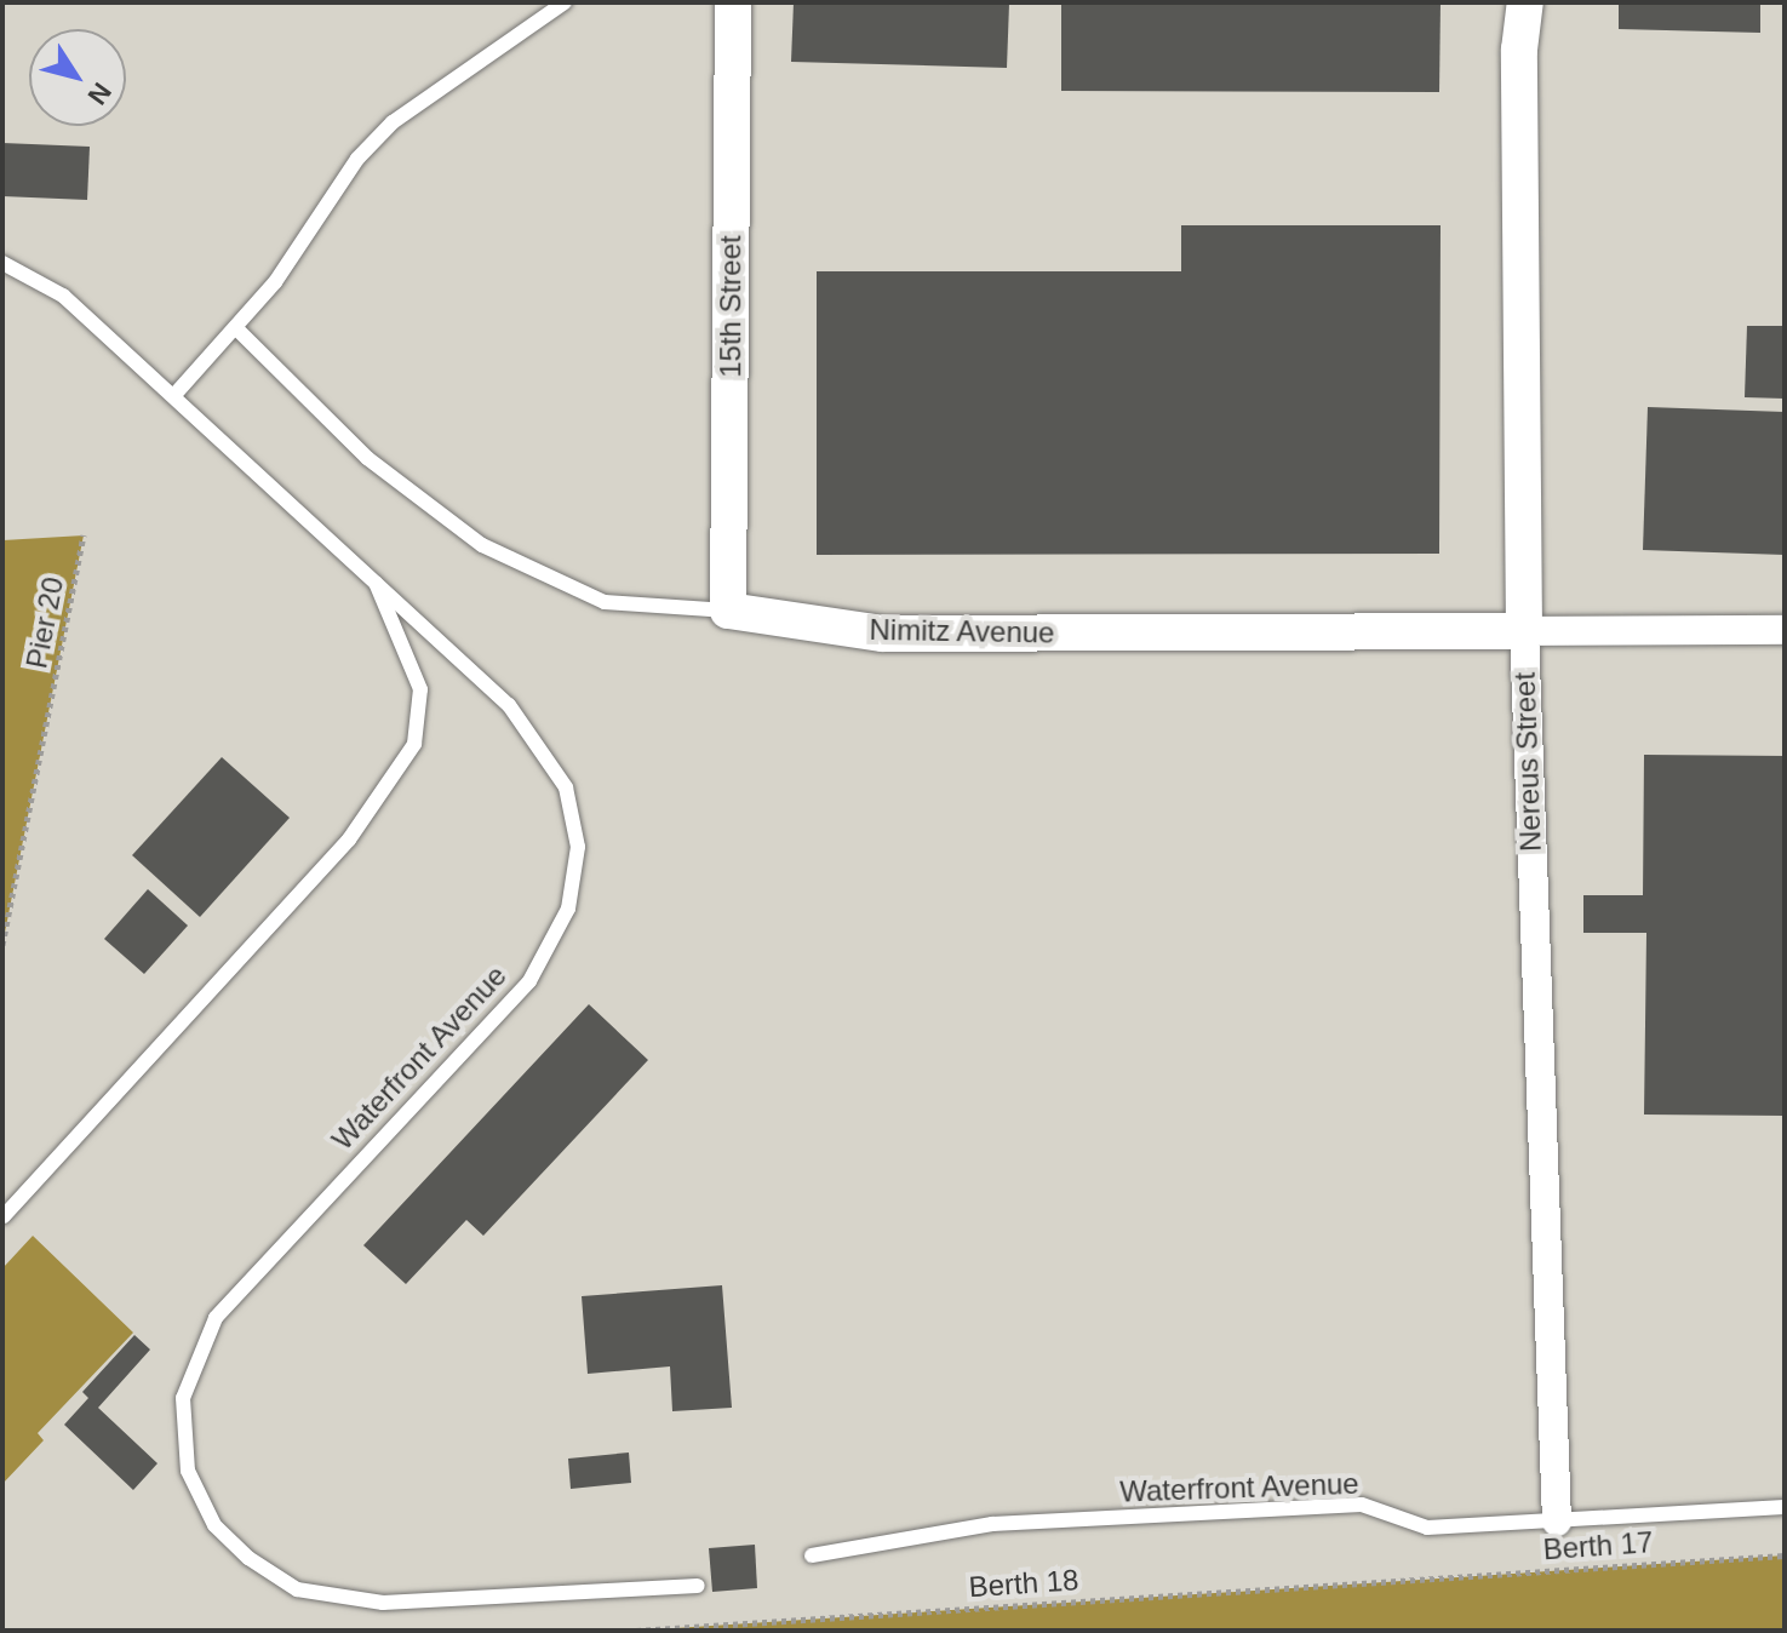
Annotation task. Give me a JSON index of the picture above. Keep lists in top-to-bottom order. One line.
{"streets":{"street":["15th Street","Nimitz Avenue","Nereus Street"],"lane":["Waterfront Avenue"],"path":["Pier 20","Berth 17","Berth 18"]},"crossings":[["15th Street","Nimitz Avenue"],["Nimitz Avenue","Nereus Street"],["Nereus Street","Waterfront Avenue"],["Berth 17","Berth 18"]],"north":"bottom right"}
